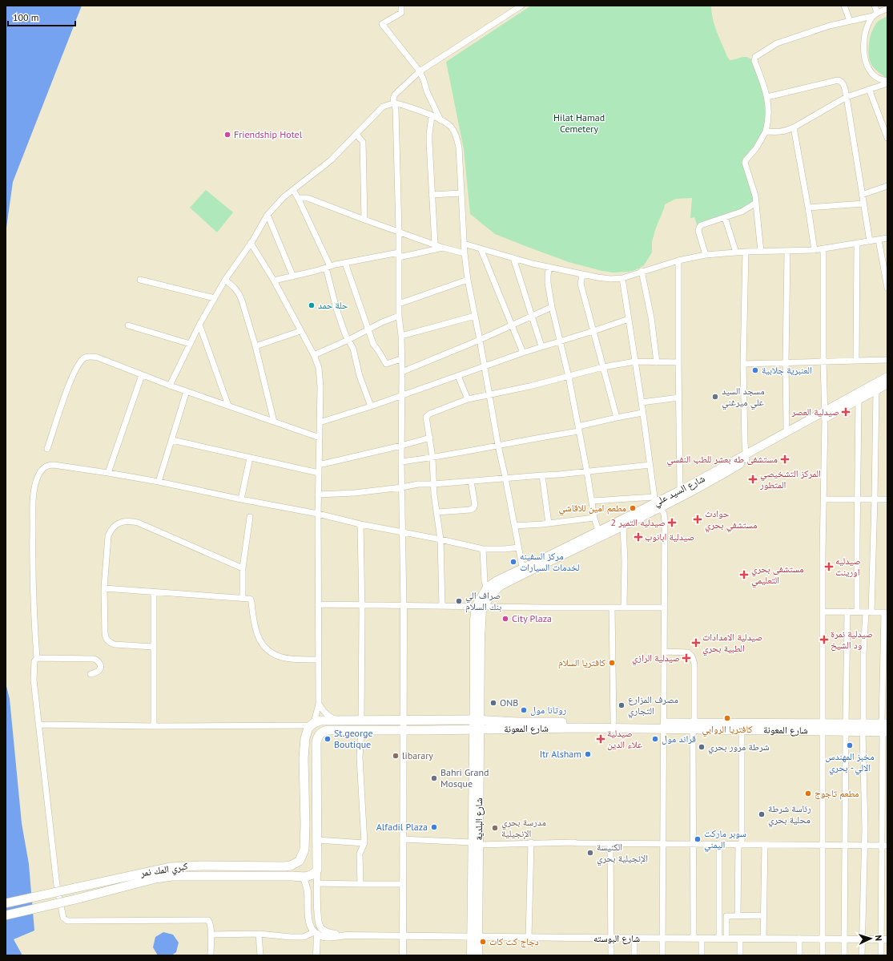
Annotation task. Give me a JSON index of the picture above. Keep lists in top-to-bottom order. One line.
{"streets":{"highway":["شارع المعونة","كبري المك نمر"],"main road":["شارع السيد علي","شارع البلدية"],"street":["شارع البوسته"]},"crossings":[["شارع السيد علي","شارع البلدية"],["شارع المعونة","شارع البلدية"],["شارع البلدية","شارع البوسته"]],"parks":["Hilat Hamad Cemetery"],"places":{"other":["Friendship Hotel","حلة حمد","العنبرية جلابية","مسجد السيد علي ميرغني","مطعم امين للاقاشي","مركز السفينه لخدمات السيارات","صراف الي بنك السلام","City Plaza","كافتريا السلام","ONB","مصرف المزارع التجاري","روتانا مول","كافتريا الروابي","St.george Boutique","قراند مول","مخبز المهندس الالي - بحري","شرطة مرور بحري","Itr Alsham","libarary","Bahri Grand Mosque","مطعم تاجوج","رئاسة شرطة محلية بحري","Alfadil Plaza","مدرسة بحري الإنجيلية","سوبر ماركت اليمني","الكنيسة الإنجيلية بحري","دجاج كت كات"],"health":["صيدلية العصر","مستشفى طه بعشر للطب النفسي","المركز التشخيصي المتطور","حوادث مستشفي بحري","صيدليه التمير 2","صيدلية ابانوب","صيدليه اورينت","مستشفى بحري التعليمي","صيدلية نمرة ود الشيخ","صيدلية الامدادات الطبية بحري","صيدلية الرازي","صيدلية علاء الدين"]},"scale_bar":"100 m","north":"right"}
